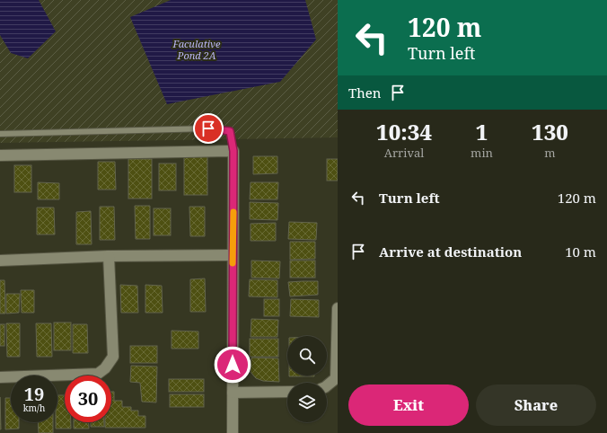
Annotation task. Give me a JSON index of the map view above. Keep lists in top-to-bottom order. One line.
{"water":["Faculative Pond 2A"],"page":{"turn":["120 m","Turn left"],"then":"Then","eta":["10:34","Arrival","1","min","130","m"],"list":[{"name":"Turn left","value":"120 m"},{"name":"Arrive at destination","value":"10 m"}],"speed":"19 km/h","limit":"30","buttons":["Exit","Share"]}}
